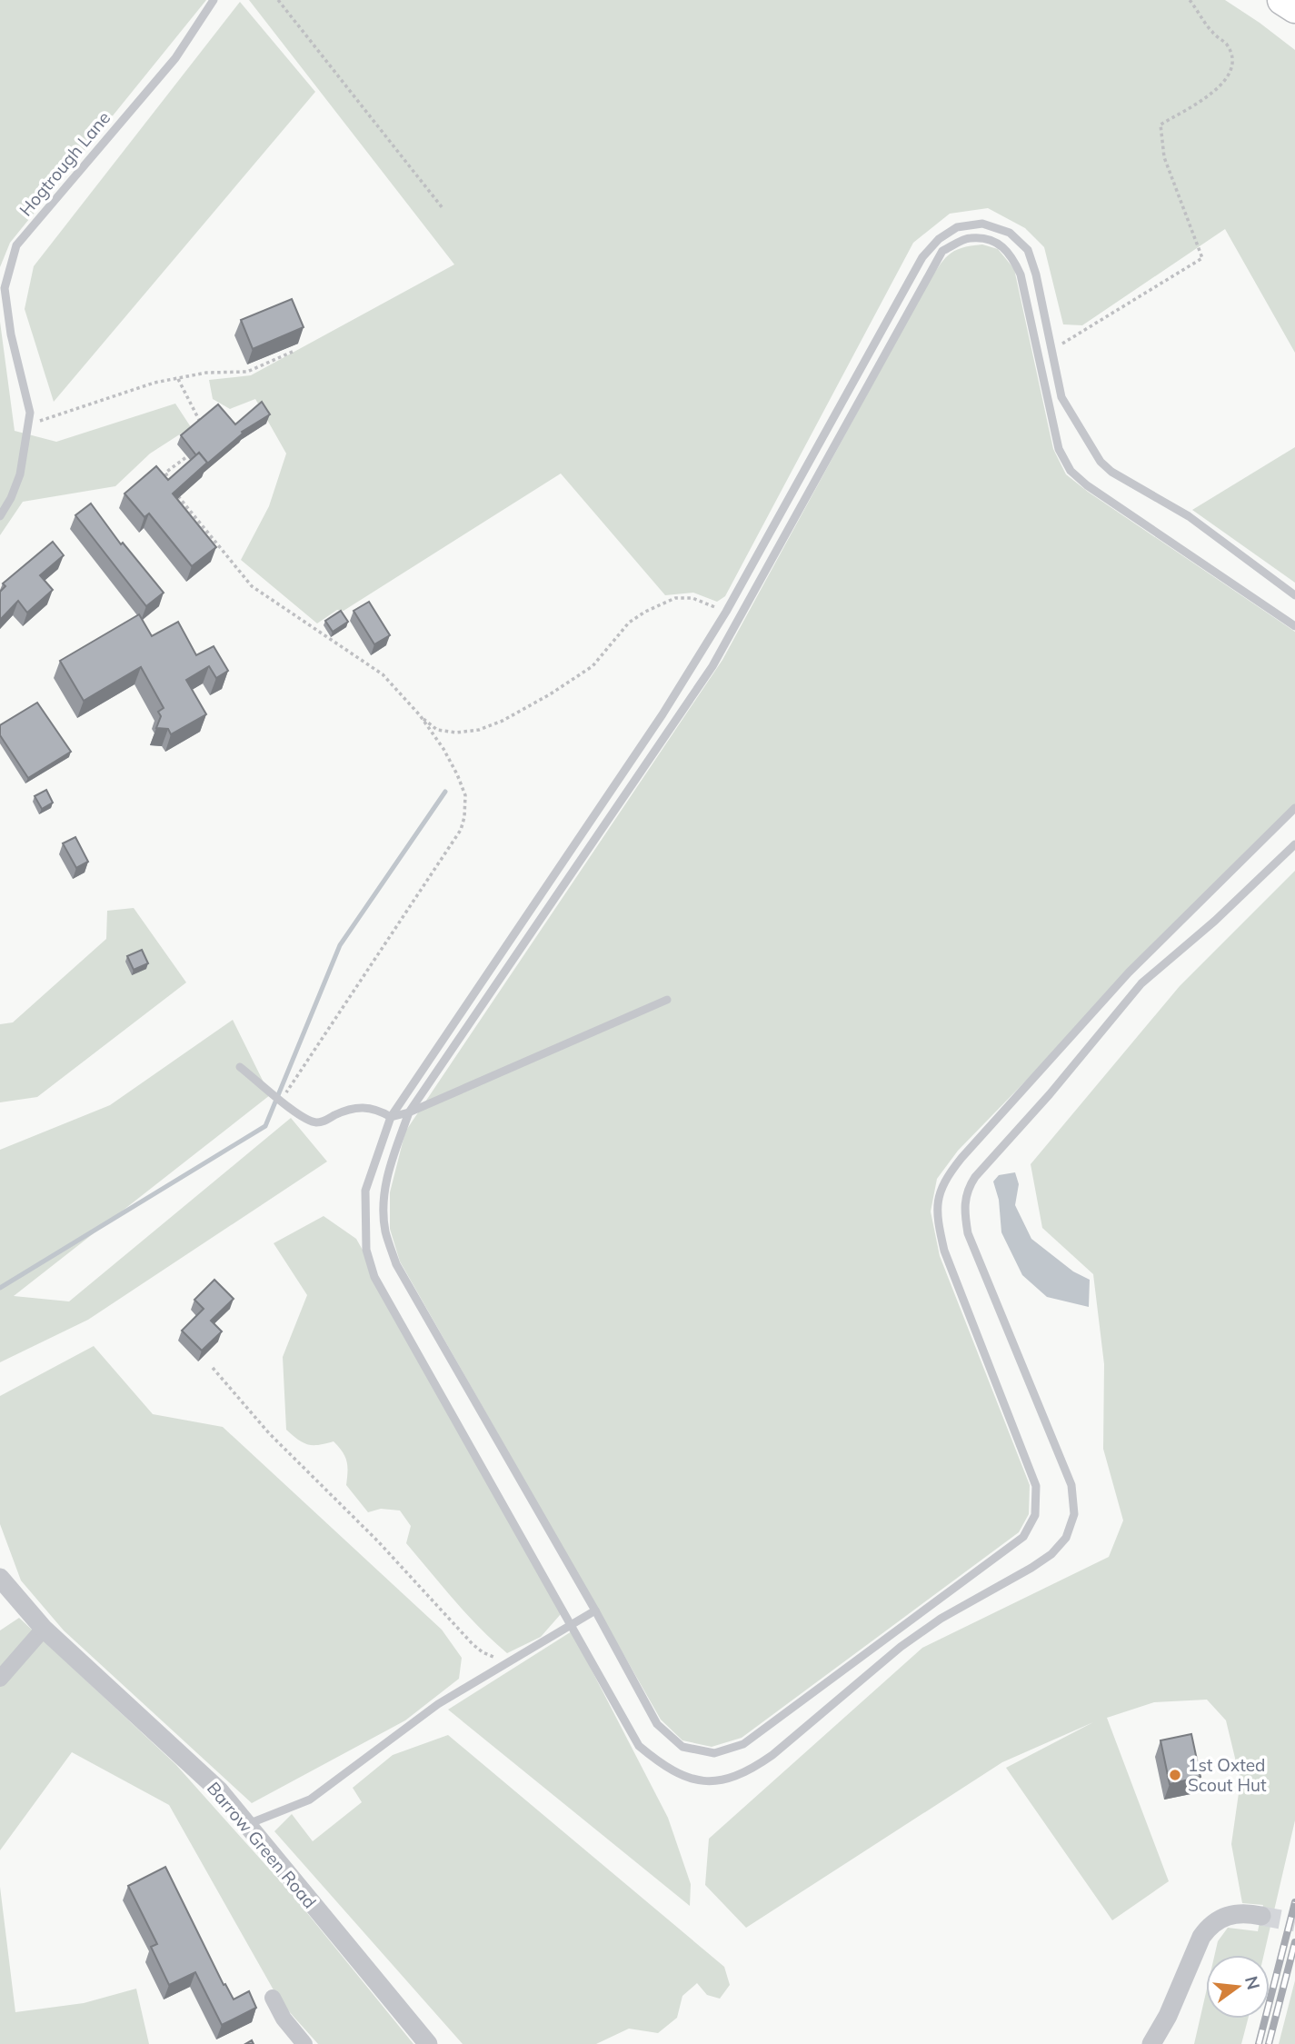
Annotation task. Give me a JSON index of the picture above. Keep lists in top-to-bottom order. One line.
{"streets":{"street":["Barrow Green Road"],"lane":["Hogtrough Lane"]},"places":["1st Oxted Scout Hut"],"north":"right"}
